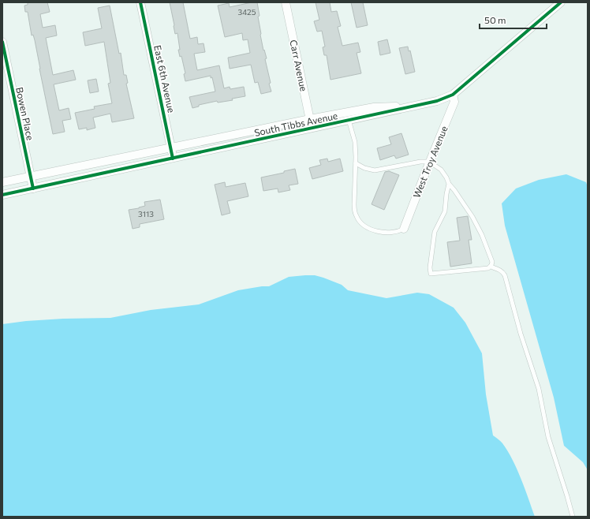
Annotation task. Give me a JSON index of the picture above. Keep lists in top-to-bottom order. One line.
{"streets":{"street":["Carr Avenue","East 6th Avenue","Bowen Place","South Tibbs Avenue","West Troy Avenue"]},"crossings":[["Carr Avenue","South Tibbs Avenue"],["East 6th Avenue","South Tibbs Avenue"],["Bowen Place","South Tibbs Avenue"],["South Tibbs Avenue","West Troy Avenue"]],"house_numbers":["3425","3113"],"scale_bar":"50 m"}
